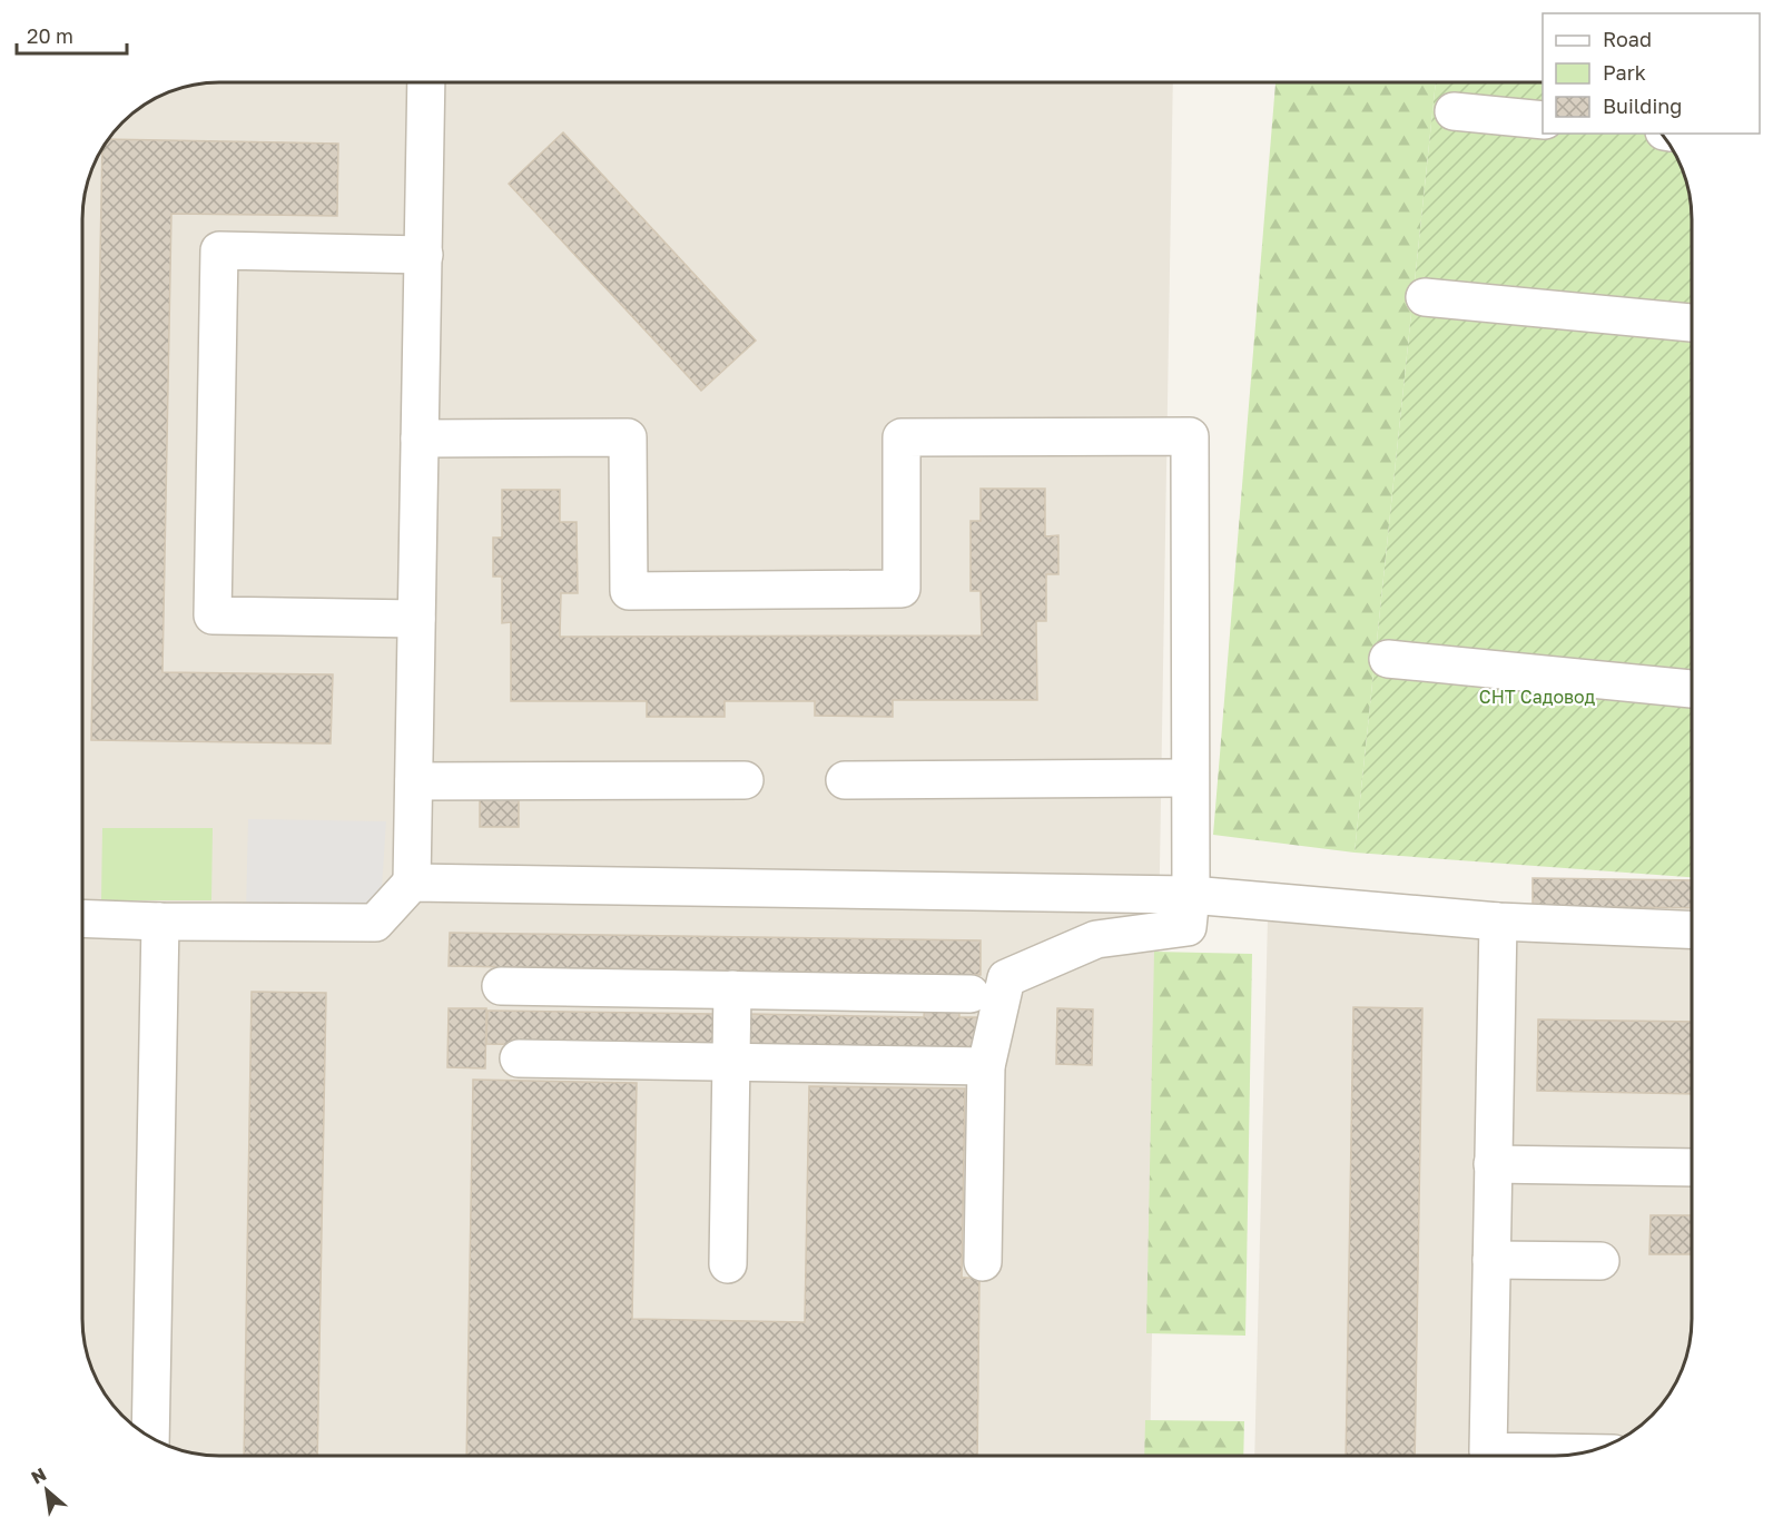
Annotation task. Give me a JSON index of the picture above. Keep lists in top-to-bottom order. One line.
{"parks":["СНТ Садовод"],"legend":["Road","Park","Building"],"scale_bar":"20 m","north":"top left"}
